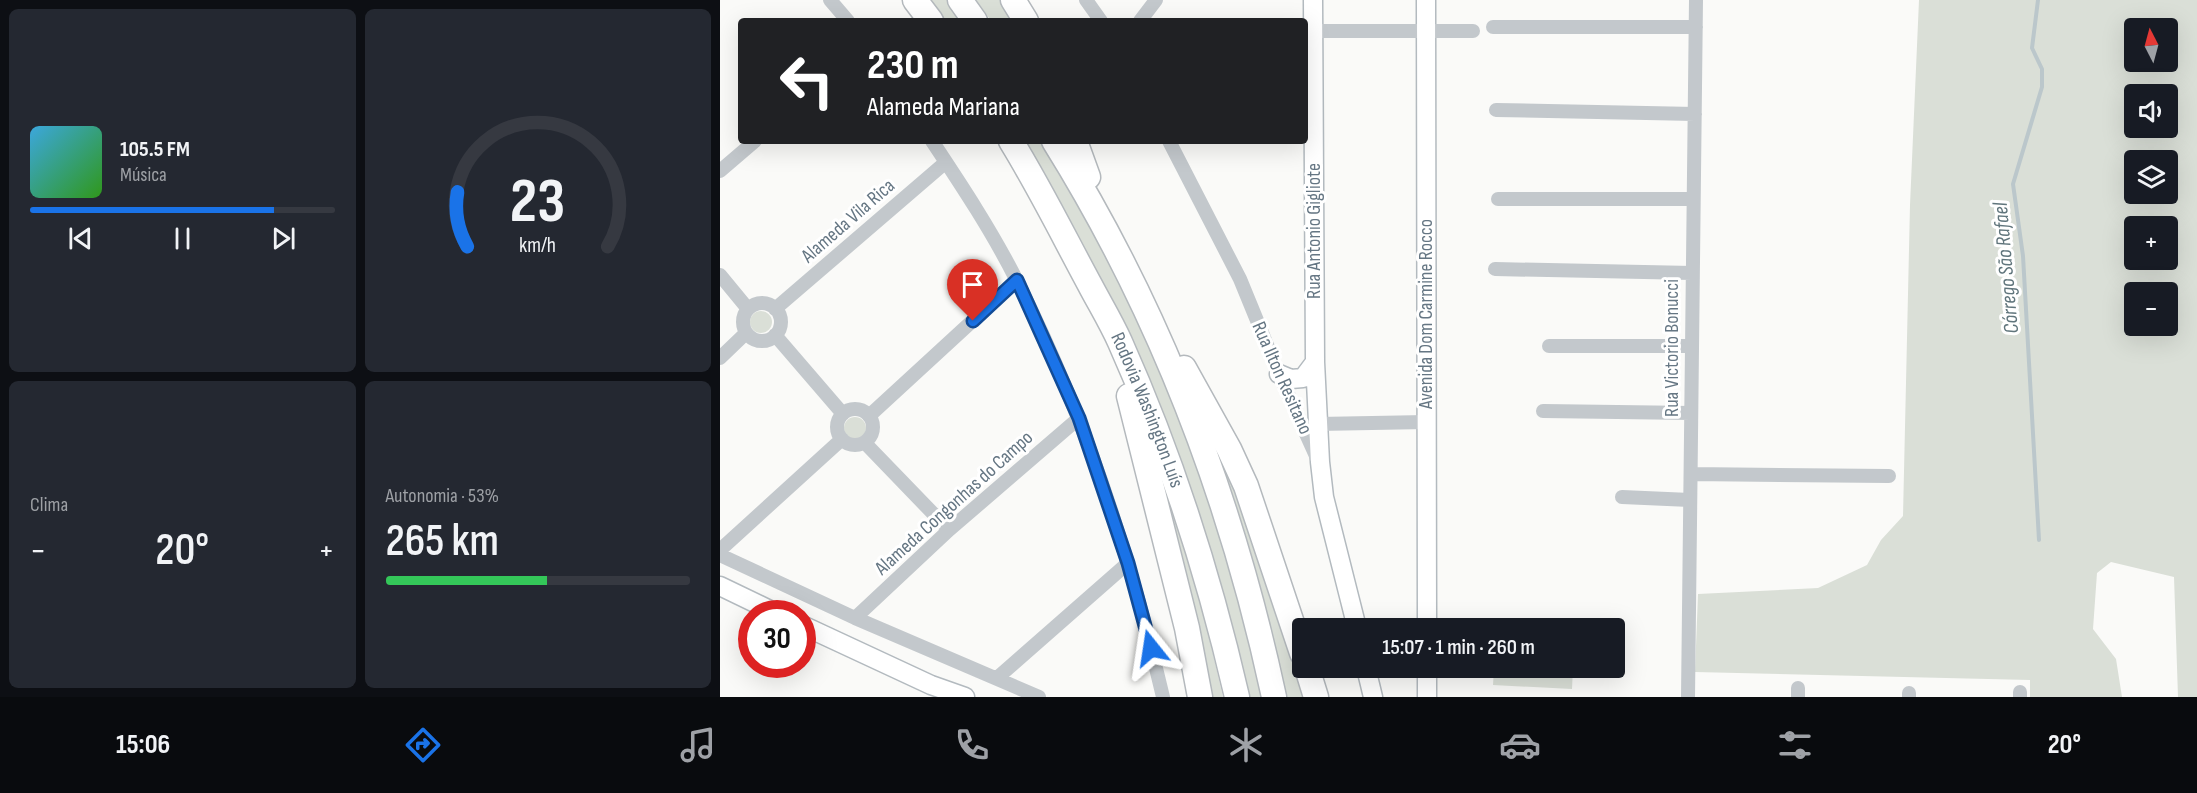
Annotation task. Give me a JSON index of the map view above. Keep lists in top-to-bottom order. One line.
{"streets":{"highway":["Rodovia Washington Luís"],"street":["Alameda Vila Rica","Rua Antonio Gigliote","Avenida Dom Carmine Rocco","Rua Victorio Bonucci","Rua Ilton Resitano","Alameda Congonhas do Campo"]},"crossings":[["Rua Antonio Gigliote","Rua Ilton Resitano"]],"water":["Córrego São Rafael"],"north":"top","page":{"map_buttons":["+","−"],"turn":["230 m","Alameda Mariana"],"song":["105.5 FM","Música"],"tile":["Clima",["Autonomia · 53%","265 km"]],"heat":["−","20°","+"],"limit":"30","trip":"15:07 · 1 min · 260 m","tabs":["15:06","20°"],"gauge":["23","km/h"]}}
